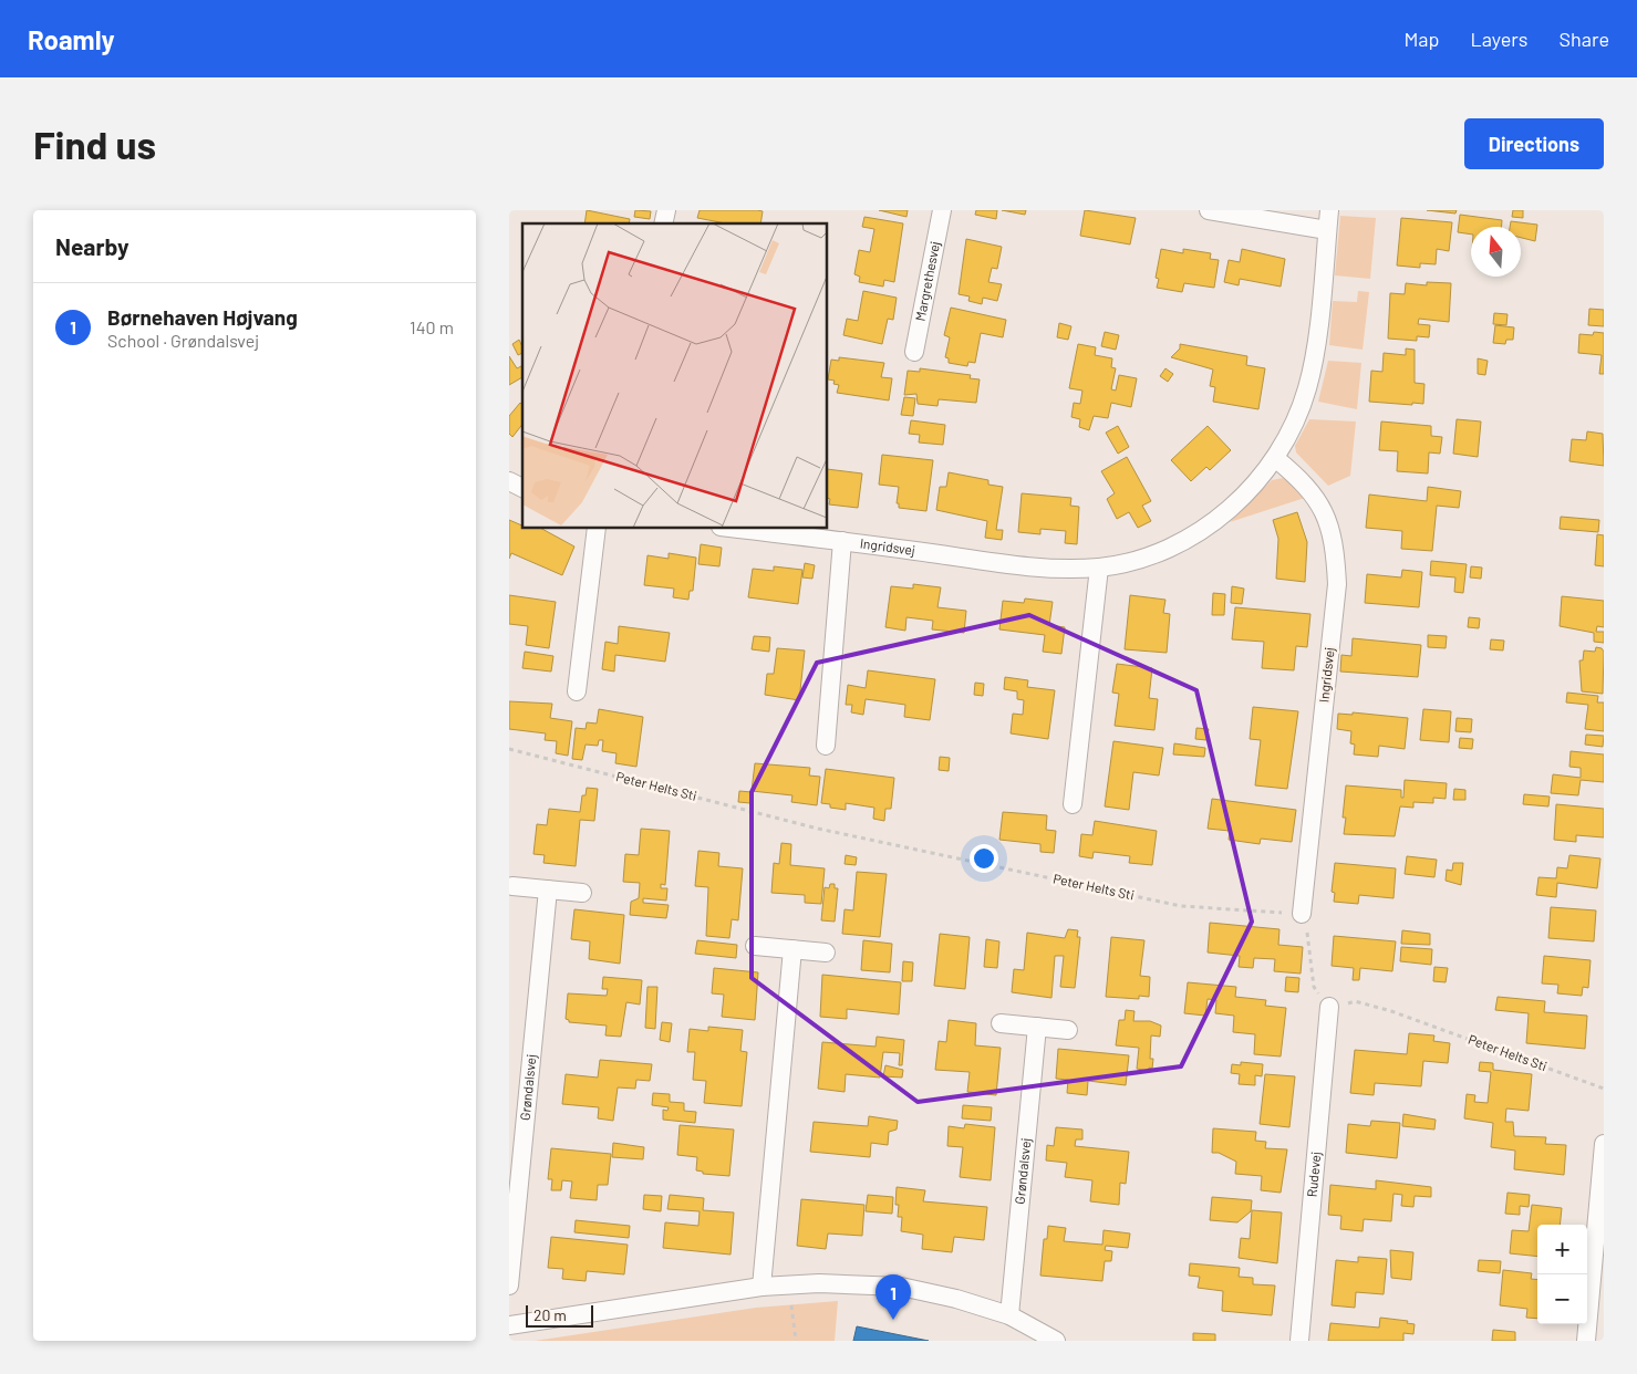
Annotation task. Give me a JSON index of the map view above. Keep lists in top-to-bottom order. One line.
{"streets":{"street":["Margrethesvej","Ingridsvej","Grøndalsvej","Rudevej"],"path":["Peter Helts Sti"]},"crossings":[["Ingridsvej","Peter Helts Sti"],["Peter Helts Sti","Rudevej"]],"scale_bar":"20 m","north":"top","page":{"header":"Roamly","nav":["Map","Layers","Share"],"buttons":"Directions","title":"Find us","heading":"Nearby","list":[{"mark":"1","name":"Børnehaven Højvang","note":"School · Grøndalsvej","value":"140 m"}],"map_buttons":["+","−"],"pins":"1","scale":"20 m"}}
